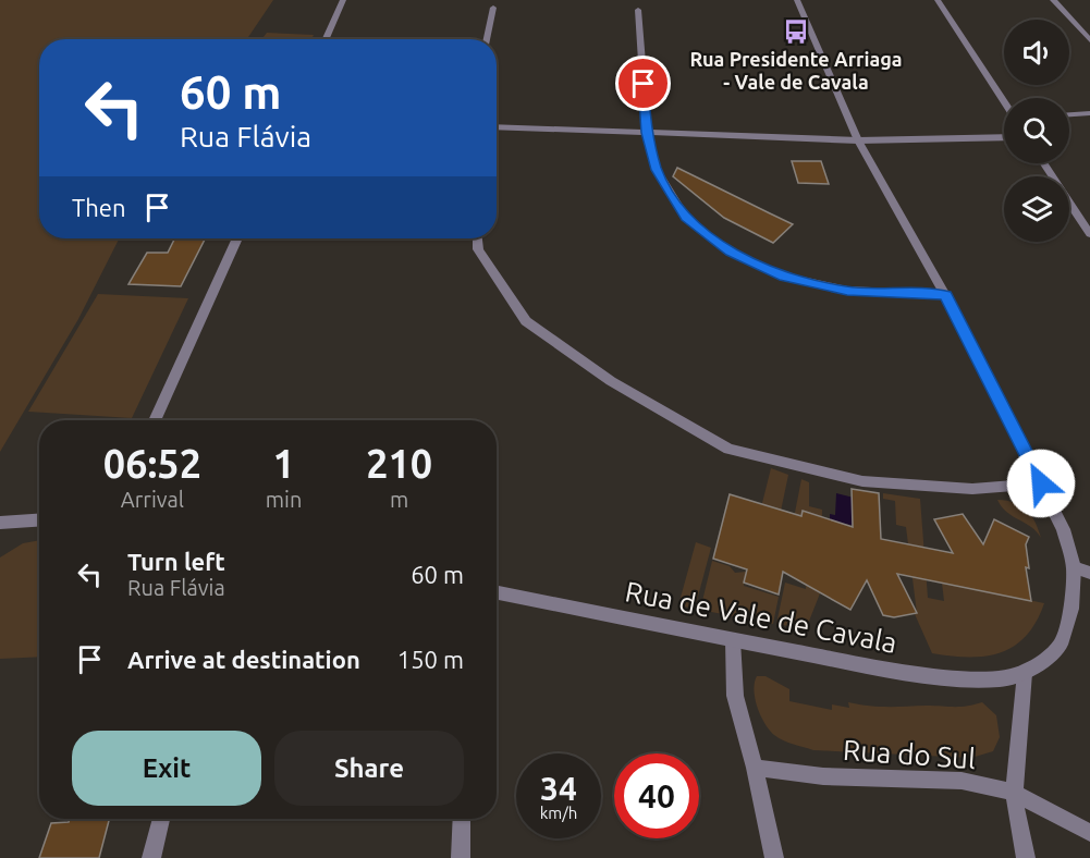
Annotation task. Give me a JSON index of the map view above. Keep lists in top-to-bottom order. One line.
{"streets":{"street":["Rua de Vale de Cavala","Rua do Sul"]},"places":{"bus stop":["Rua Presidente Arriaga - Vale de Cavala"]},"page":{"turn":["60 m","Rua Flávia"],"then":"Then","eta":["06:52","Arrival","1","min","210","m"],"list":[{"name":"Turn left","note":"Rua Flávia","value":"60 m"},{"name":"Arrive at destination","value":"150 m"}],"buttons":["Exit","Share"],"speed":"34 km/h","limit":"40"}}
